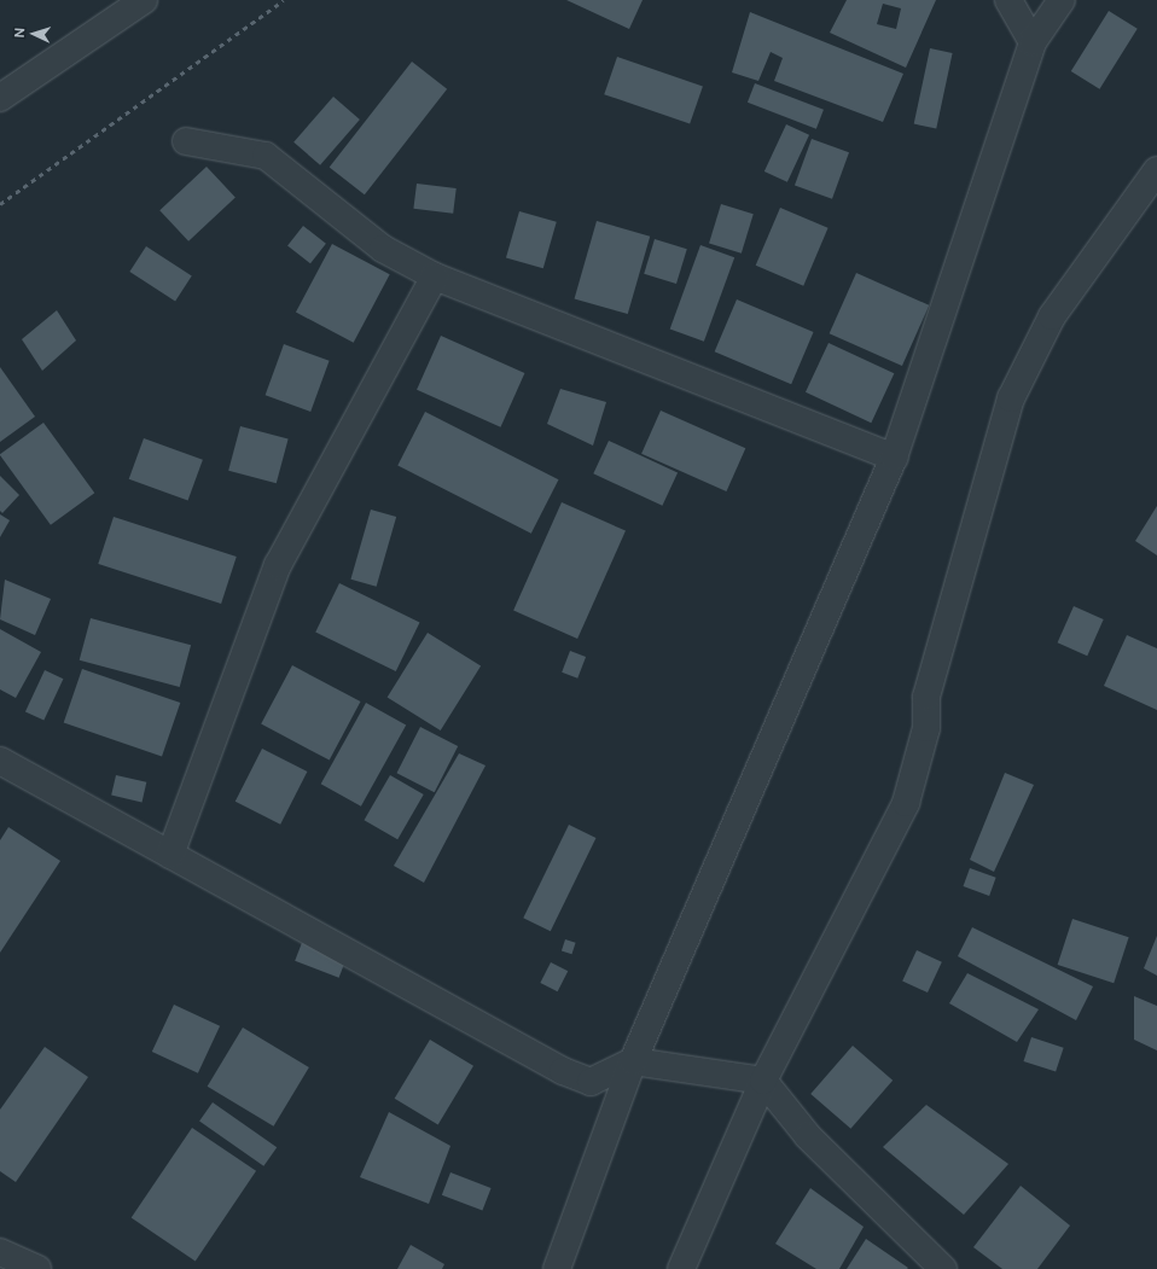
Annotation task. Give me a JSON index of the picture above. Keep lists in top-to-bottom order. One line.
{"north":"left"}
